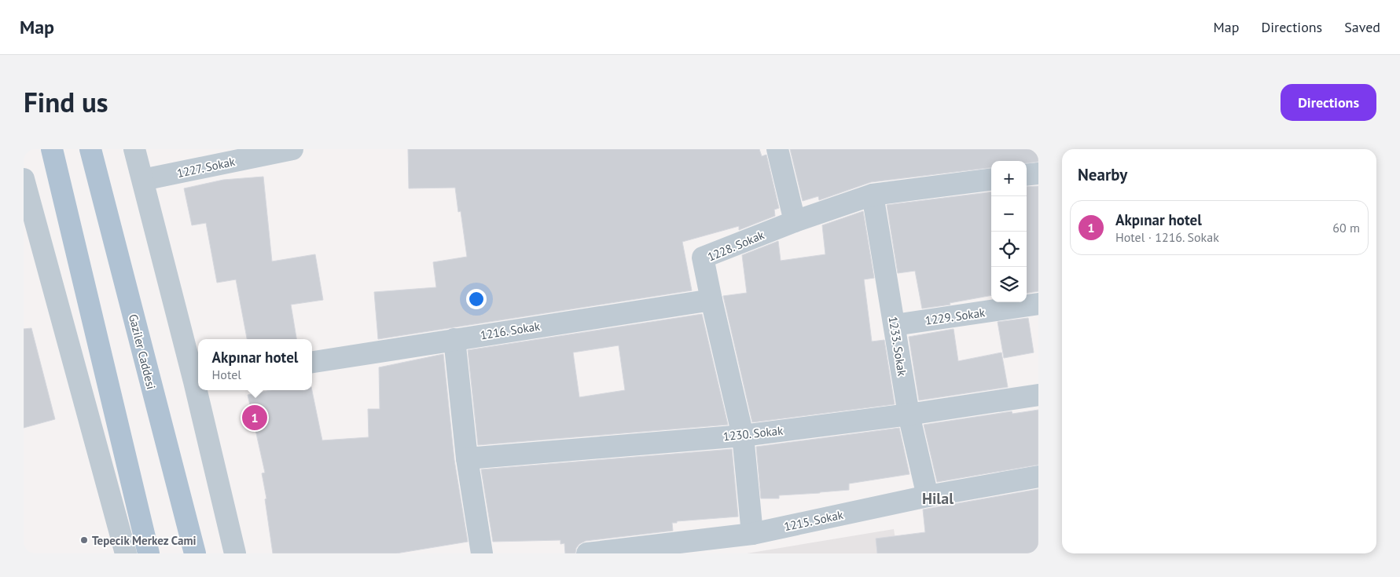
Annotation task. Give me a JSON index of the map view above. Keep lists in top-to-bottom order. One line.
{"streets":{"main road":["Gaziler Caddesi"],"street":["1227. Sokak","1228. Sokak","1229. Sokak","1216. Sokak","1233. Sokak","1230. Sokak","1215. Sokak"]},"crossings":[["1228. Sokak","1216. Sokak"],["1228. Sokak","1233. Sokak"],["1228. Sokak","1230. Sokak"],["1228. Sokak","1215. Sokak"],["1229. Sokak","1233. Sokak"],["1233. Sokak","1230. Sokak"],["1233. Sokak","1215. Sokak"]],"districts":["Hilal"],"places":["Tepecik Merkez Cami"],"page":{"header":"Map","nav":["Map","Directions","Saved"],"title":"Find us","buttons":"Directions","heading":"Nearby","map_buttons":["+","−"],"list":[{"mark":"1","name":"Akpınar hotel","note":"Hotel · 1216. Sokak","value":"60 m"}],"popup":["Akpınar hotel","Hotel"],"pins":"1"}}
